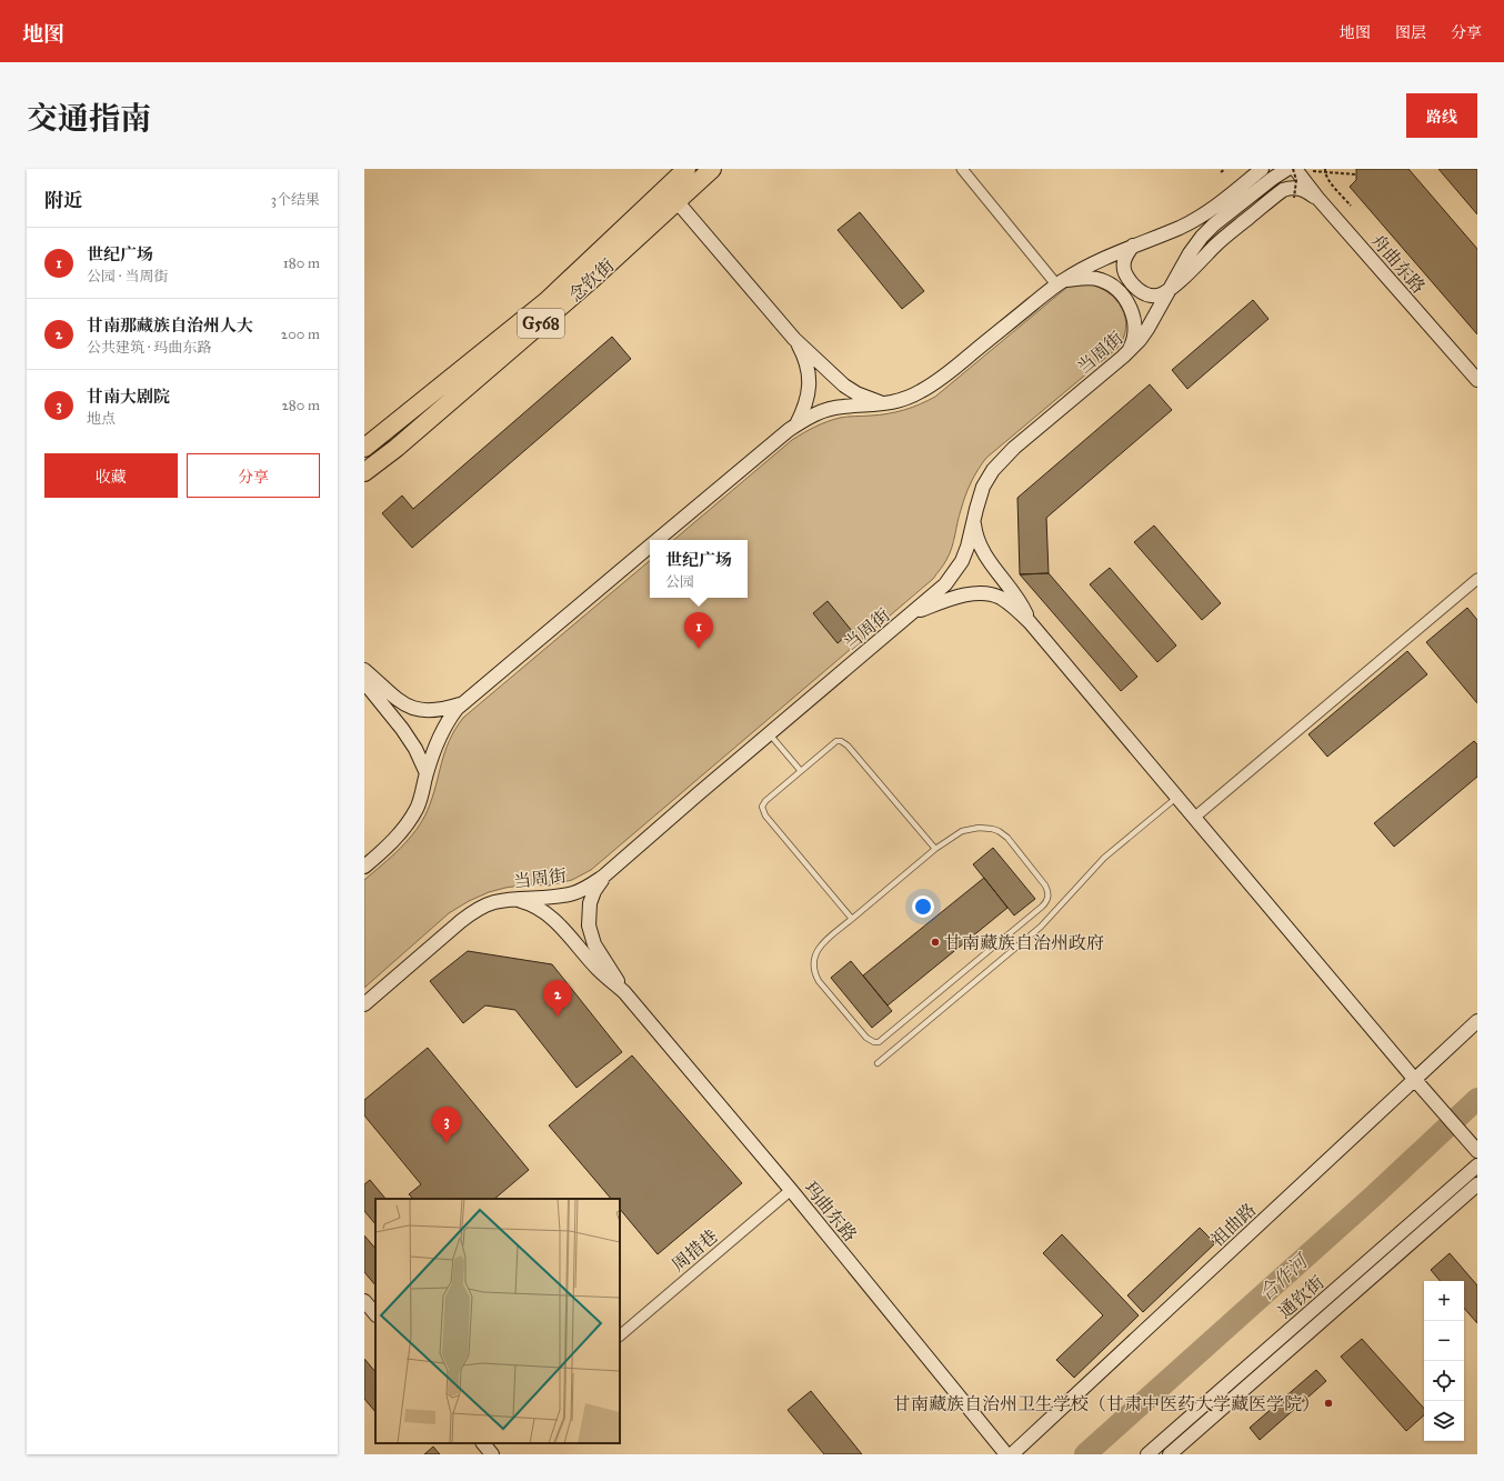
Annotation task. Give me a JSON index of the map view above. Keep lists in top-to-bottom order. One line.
{"streets":{"highway":["念钦街","G568"],"main road":["舟曲东路","当周街","玛曲东路","祖曲路","通钦街"],"street":["周措巷"]},"crossings":[["玛曲东路","周措巷"]],"water":["合作河"],"places":["甘南藏族自治州政府","甘南藏族自治州卫生学校（甘肃中医药大学藏医学院）"],"page":{"header":"地图","nav":["地图","图层","分享"],"title":"交通指南","buttons":["路线",["收藏","分享"]],"heading":["附近","3个结果"],"list":[{"mark":"1","name":"世纪广场","note":"公园 · 当周街","value":"180 m"},{"mark":"2","name":"甘南那藏族自治州人大","note":"公共建筑 · 玛曲东路","value":"200 m"},{"mark":"3","name":"甘南大剧院","note":"地点","value":"280 m"}],"popup":["世纪广场","公园"],"pins":["1","2","3"],"map_buttons":["+","−"]}}
